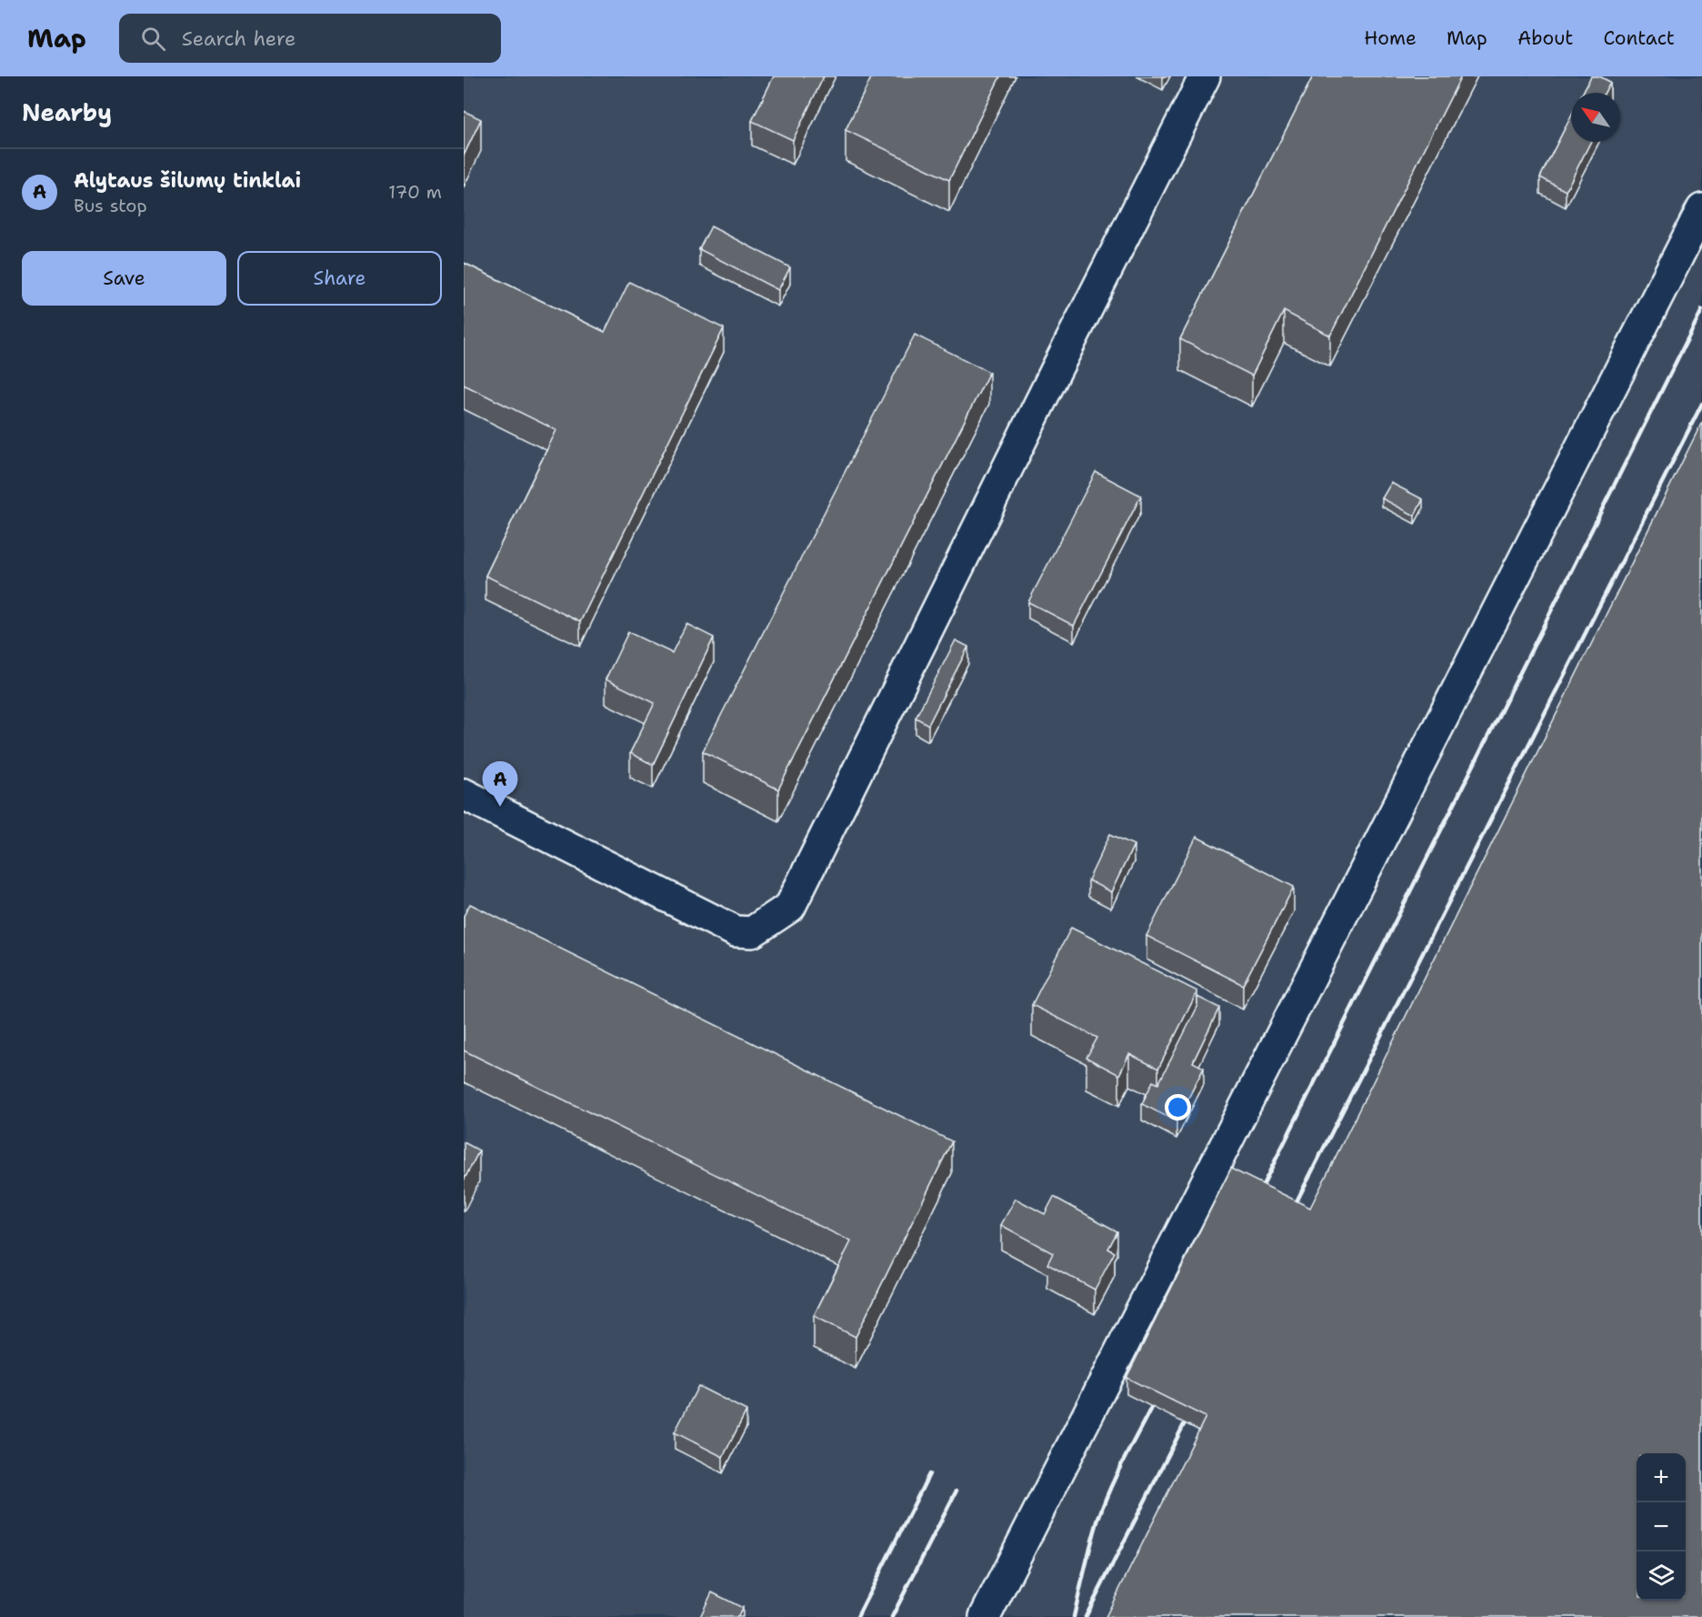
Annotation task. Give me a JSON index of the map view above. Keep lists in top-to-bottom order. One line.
{"north":"top left","page":{"header":"Map","search":"Search here","nav":["Home","Map","About","Contact"],"heading":"Nearby","list":[{"mark":"A","name":"Alytaus šilumų tinklai","note":"Bus stop","value":"170 m"}],"buttons":["Save","Share"],"pins":"A","map_buttons":["+","−"]}}
